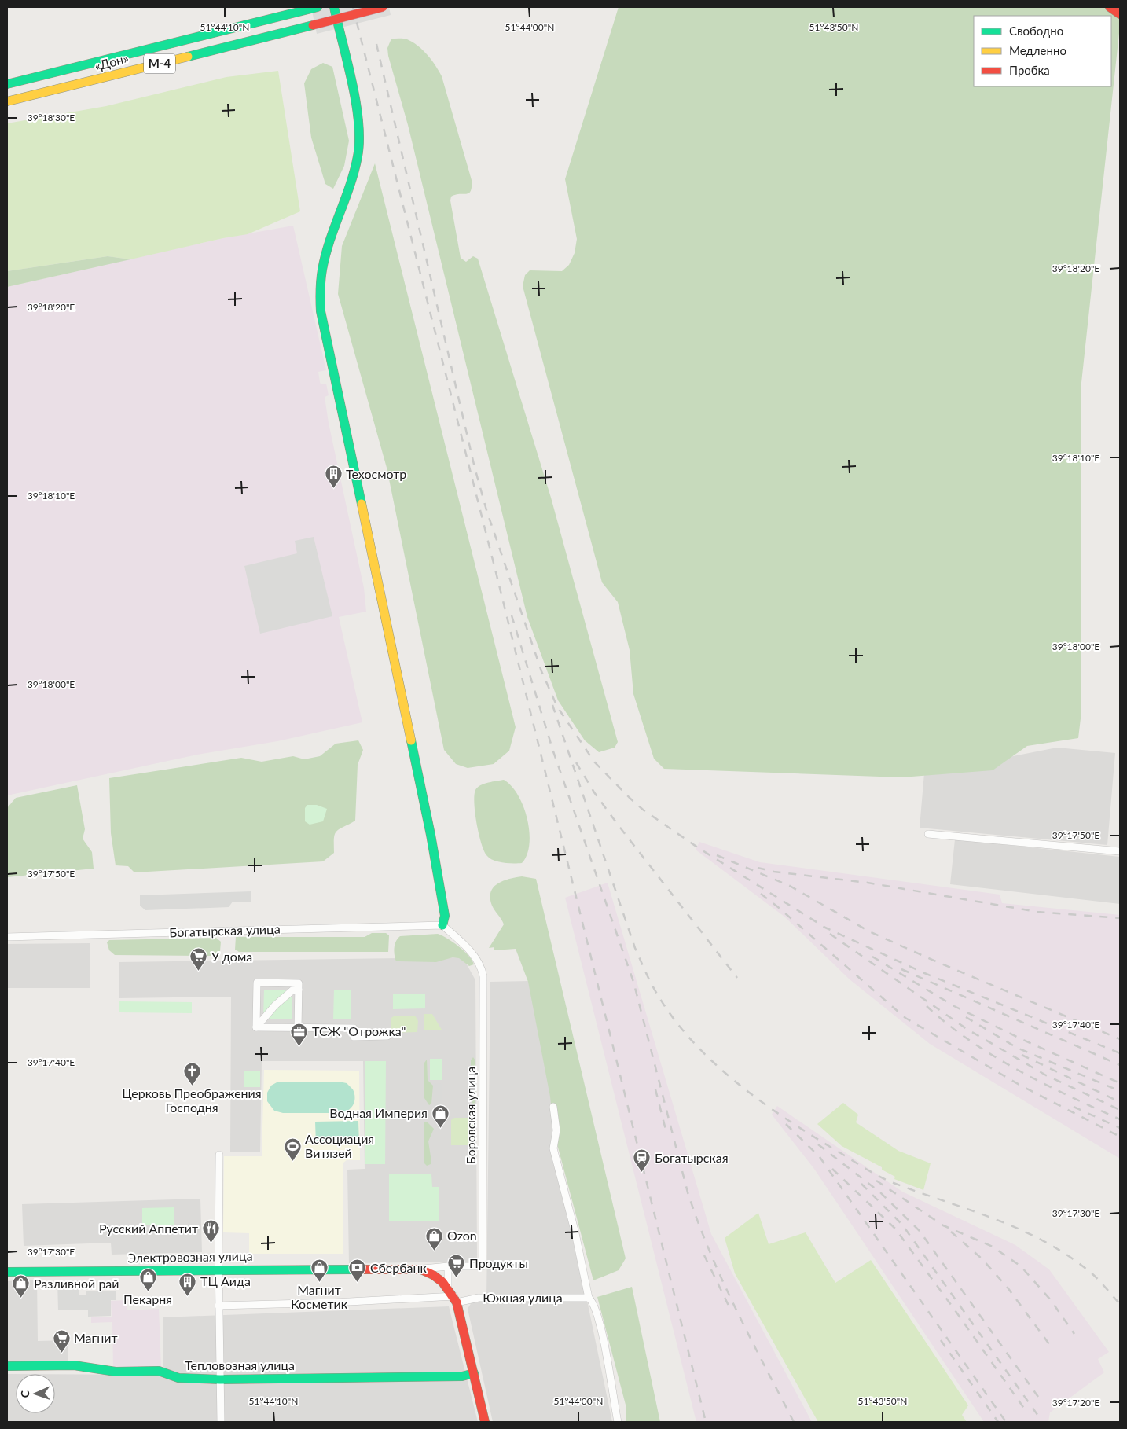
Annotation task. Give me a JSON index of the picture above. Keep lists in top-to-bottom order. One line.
{"streets":{"main road":["«Дон»","М-4","Электровозная улица","Тепловозная улица"],"street":["Богатырская улица","Боровская улица","Южная улица"]},"crossings":[["Богатырская улица","Боровская улица"]],"places":{"building":["Техосмотр","ТЦ Аида"],"supermarket":["У дома","Продукты","Магнит"],"office":["ТСЖ \"Отрожка\""],"church":["Церковь Преображения Господня"],"shop":["Водная Империя","Ozon","Магнит Косметик","Пекарня","Разливной рай"],"sports":["Ассоциация Витязей"],"station":["Богатырская"],"restaurant":["Русский Аппетит"],"bank":["Сбербанк"]},"legend":["Свободно","Медленно","Пробка"],"north":"left","coordinates":["51°44'10\"N","51°44'00\"N","51°43'50\"N","39°18'30\"E","39°18'20\"E","39°18'10\"E","39°18'00\"E","39°17'50\"E","39°17'40\"E","39°17'30\"E","39°17'20\"E"]}
